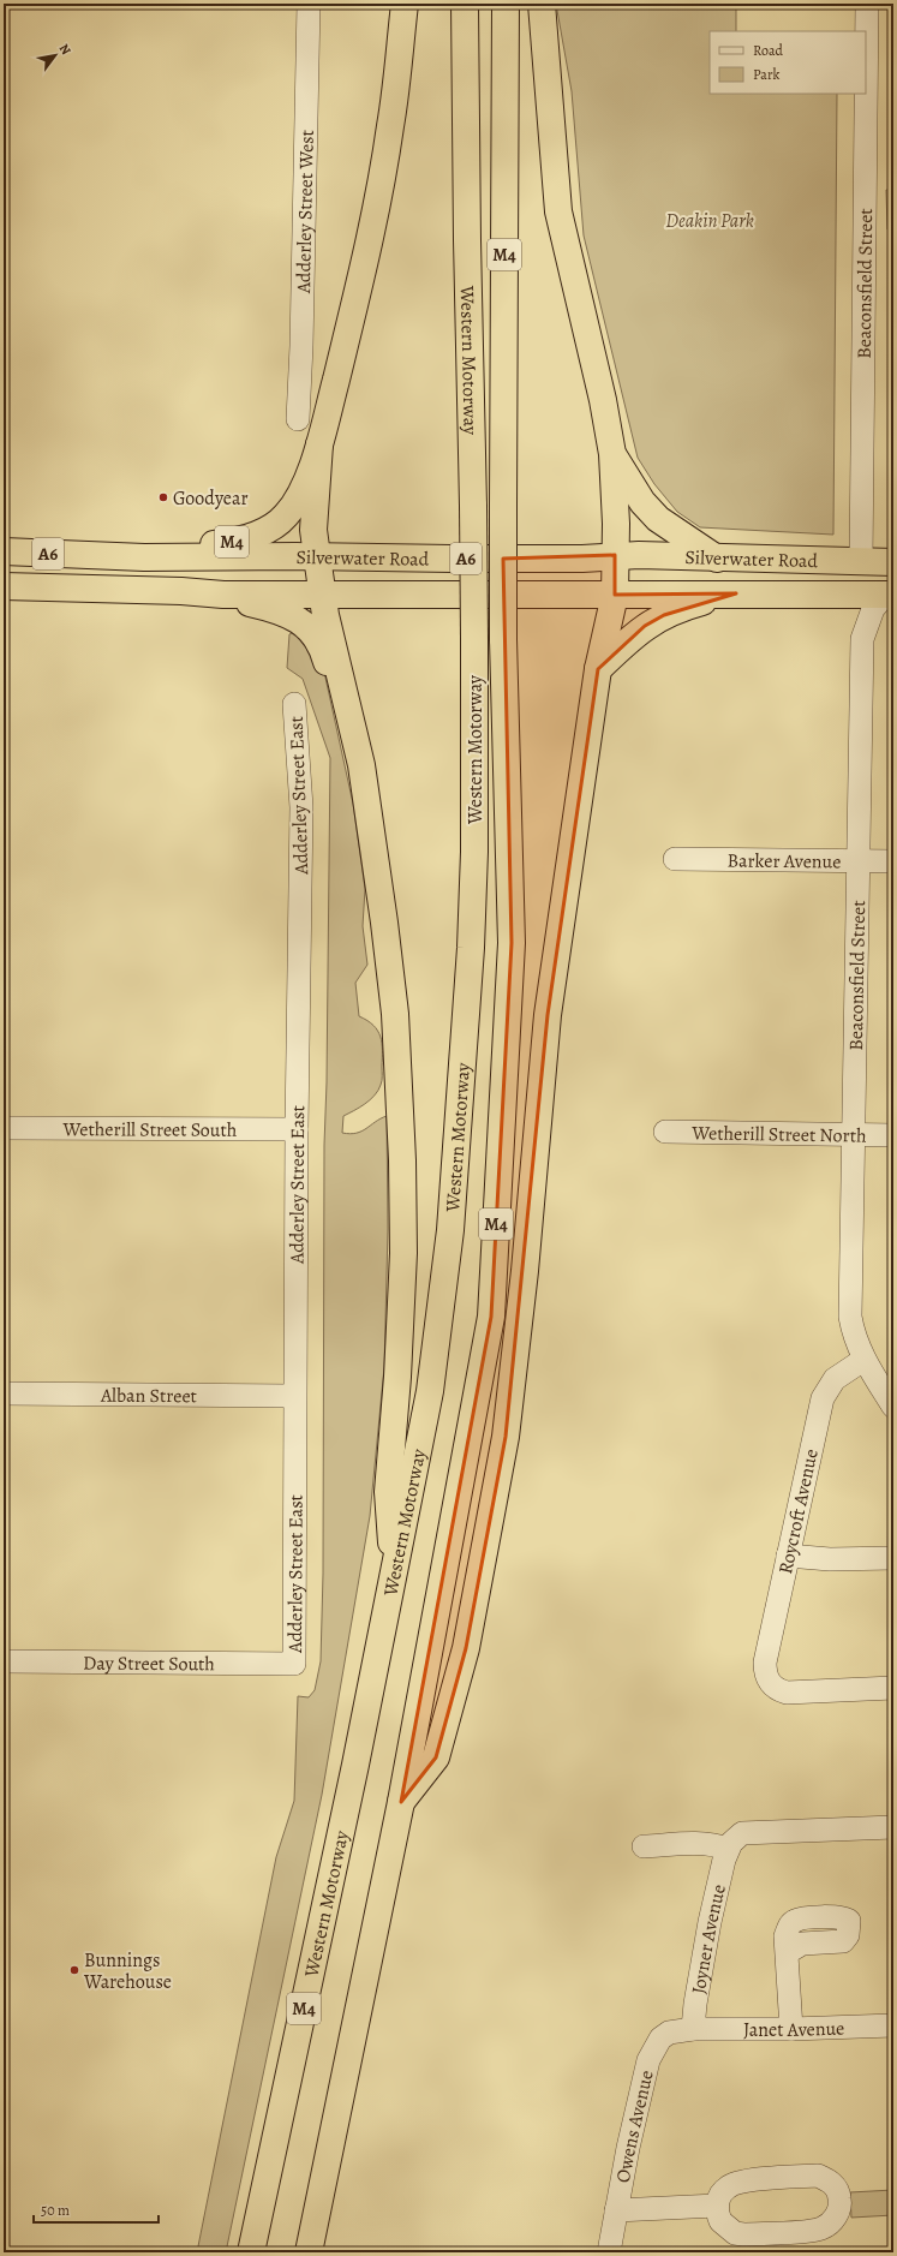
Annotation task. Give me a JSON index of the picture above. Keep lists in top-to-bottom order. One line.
{"streets":{"highway":["M4","Western Motorway","A6","Silverwater Road"],"street":["Adderley Street West","Beaconsfield Street","Adderley Street East","Barker Avenue","Wetherill Street South","Wetherill Street North","Alban Street","Roycroft Avenue","Day Street South","Joyner Avenue","Janet Avenue","Owens Avenue"]},"crossings":[["M4","Silverwater Road"],["Beaconsfield Street","Silverwater Road"],["Beaconsfield Street","Barker Avenue"],["Beaconsfield Street","Wetherill Street North"],["Beaconsfield Street","Roycroft Avenue"],["Adderley Street East","Wetherill Street South"],["Adderley Street East","Alban Street"],["Adderley Street East","Day Street South"],["Joyner Avenue","Janet Avenue"],["Joyner Avenue","Owens Avenue"],["Janet Avenue","Owens Avenue"]],"parks":["Deakin Park"],"places":["Goodyear","Bunnings Warehouse"],"legend":["Road","Park"],"scale_bar":"50 m","north":"top right"}
